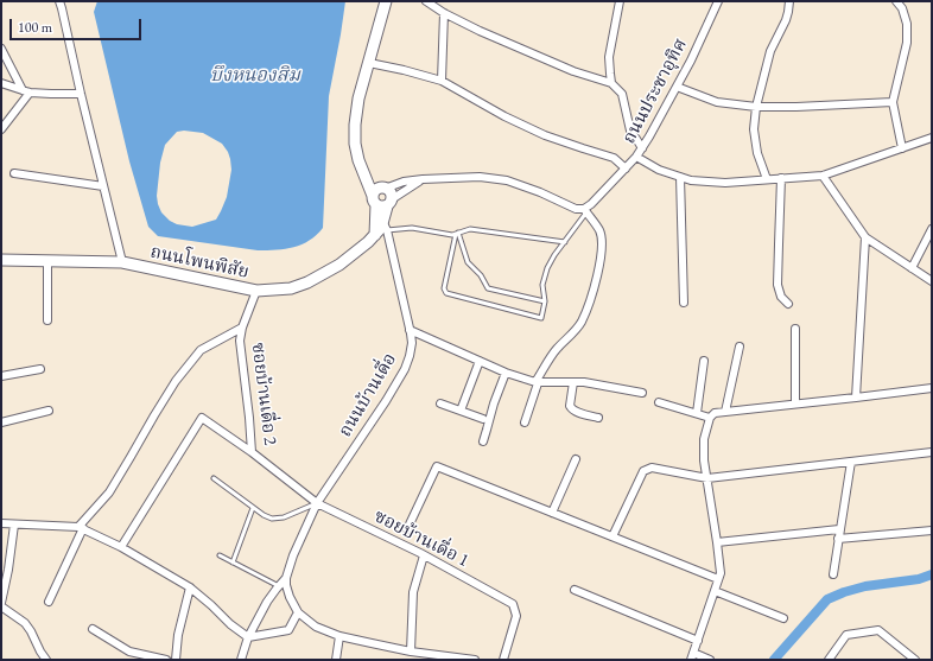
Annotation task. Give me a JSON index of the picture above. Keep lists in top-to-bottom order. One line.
{"streets":{"street":["ถนนประชาอุทิศ","ถนนโพนพิสัย","ซอยบ้านเดื่อ 2","ถนนบ้านเดื่อ","ซอยบ้านเดื่อ 1"]},"crossings":[["ถนนโพนพิสัย","ซอยบ้านเดื่อ 2"],["ถนนโพนพิสัย","ถนนบ้านเดื่อ"],["ซอยบ้านเดื่อ 2","ถนนบ้านเดื่อ"],["ซอยบ้านเดื่อ 2","ซอยบ้านเดื่อ 1"],["ถนนบ้านเดื่อ","ซอยบ้านเดื่อ 1"]],"water":["บึงหนองสิม"],"scale_bar":"100 m"}
